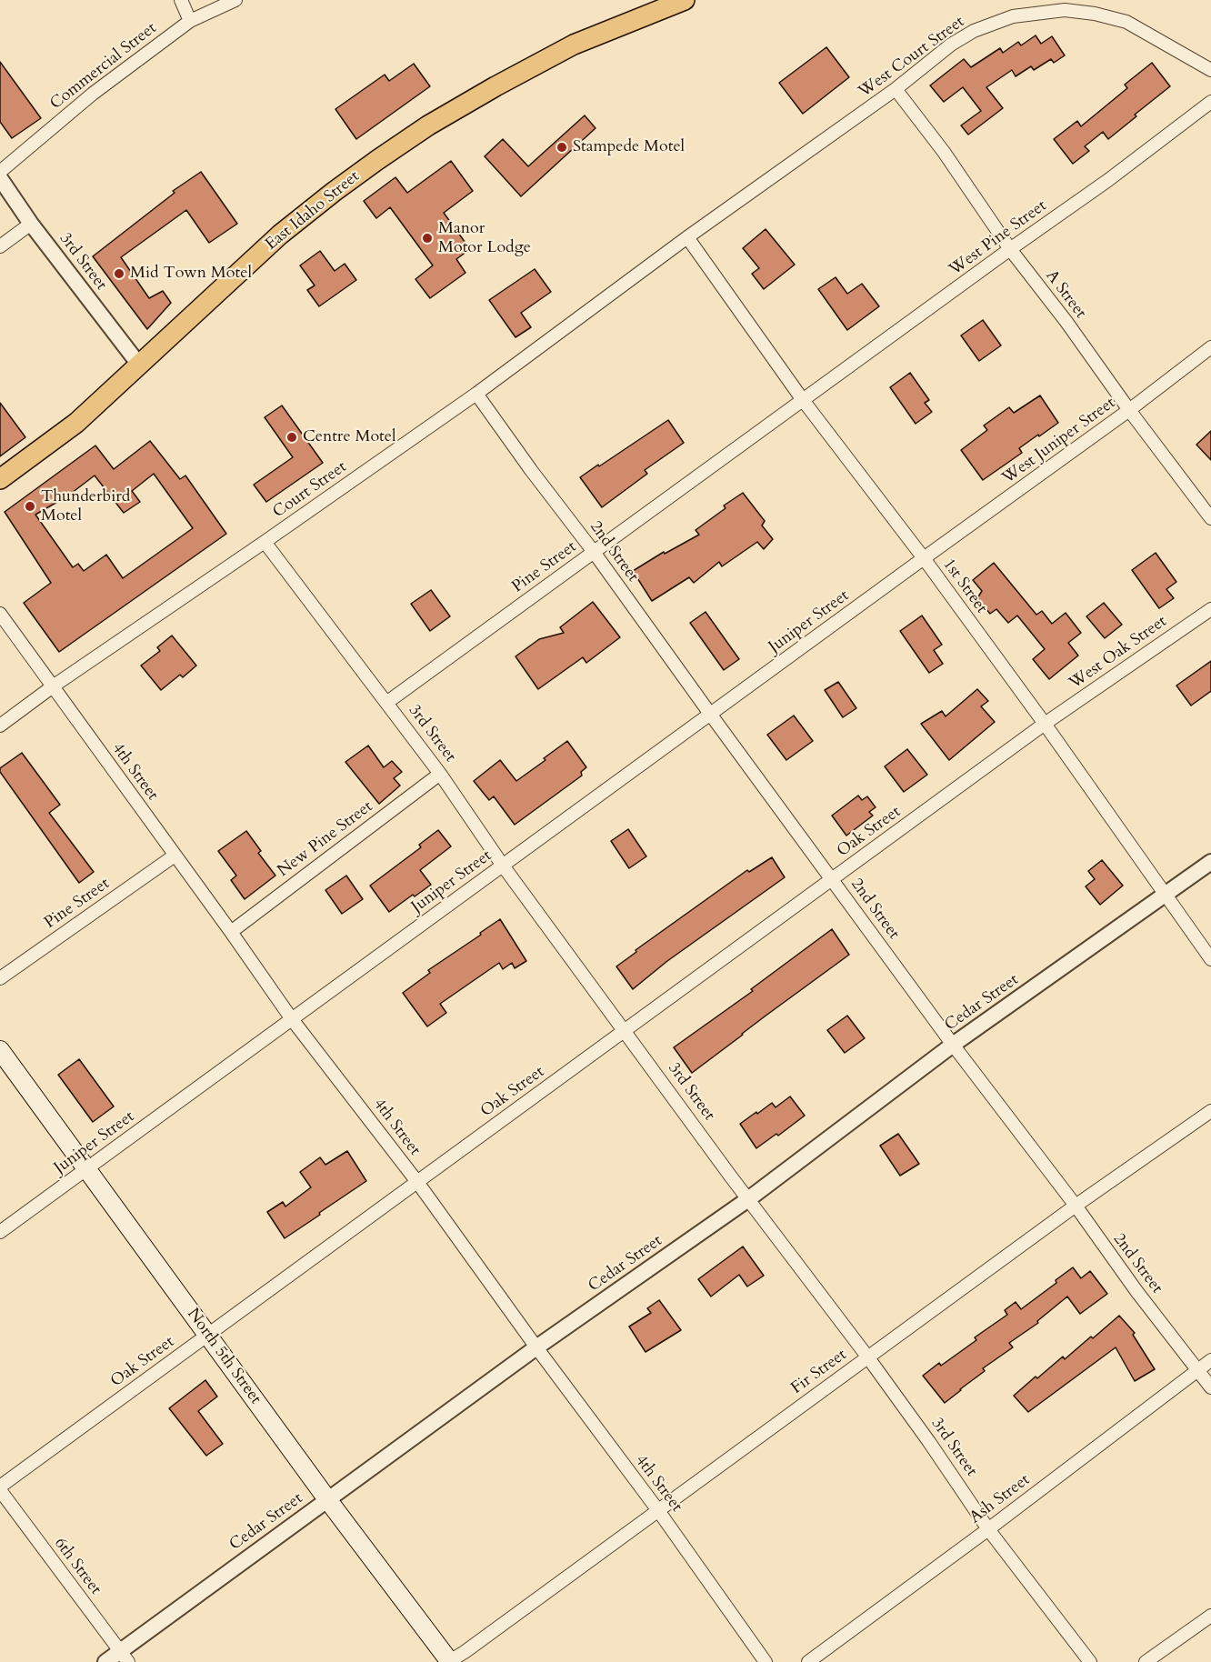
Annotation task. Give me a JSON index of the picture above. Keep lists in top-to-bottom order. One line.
{"streets":{"main road":["East Idaho Street","North 5th Street"],"street":["West Court Street","Commercial Street","West Pine Street","3rd Street","A Street","West Juniper Street","Court Street","2nd Street","Pine Street","1st Street","Juniper Street","West Oak Street","4th Street","Oak Street","New Pine Street","Cedar Street","Fir Street","Ash Street","6th Street"]},"crossings":[["West Court Street","A Street"],["West Court Street","Court Street"],["West Court Street","1st Street"],["East Idaho Street","3rd Street"],["West Pine Street","A Street"],["West Pine Street","Pine Street"],["West Pine Street","1st Street"],["3rd Street","Court Street"],["3rd Street","Pine Street"],["3rd Street","Juniper Street"],["3rd Street","Oak Street"],["3rd Street","New Pine Street"],["3rd Street","Cedar Street"],["3rd Street","Fir Street"],["3rd Street","Ash Street"],["A Street","West Juniper Street"],["West Juniper Street","1st Street"],["West Juniper Street","Juniper Street"],["Court Street","2nd Street"],["Court Street","1st Street"],["Court Street","4th Street"],["2nd Street","Pine Street"],["2nd Street","Juniper Street"],["2nd Street","Oak Street"],["2nd Street","Cedar Street"],["2nd Street","Fir Street"],["2nd Street","Ash Street"],["Pine Street","1st Street"],["Pine Street","4th Street"],["1st Street","Juniper Street"],["1st Street","West Oak Street"],["1st Street","Oak Street"],["1st Street","Cedar Street"],["Juniper Street","4th Street"],["Juniper Street","North 5th Street"],["West Oak Street","Oak Street"],["4th Street","Oak Street"],["4th Street","New Pine Street"],["4th Street","Cedar Street"],["4th Street","Fir Street"],["Oak Street","North 5th Street"],["Oak Street","6th Street"],["Cedar Street","North 5th Street"],["Cedar Street","6th Street"],["North 5th Street","Fir Street"]],"places":["Stampede Motel","Manor Motor Lodge","Mid Town Motel","Centre Motel","Thunderbird Motel"]}
